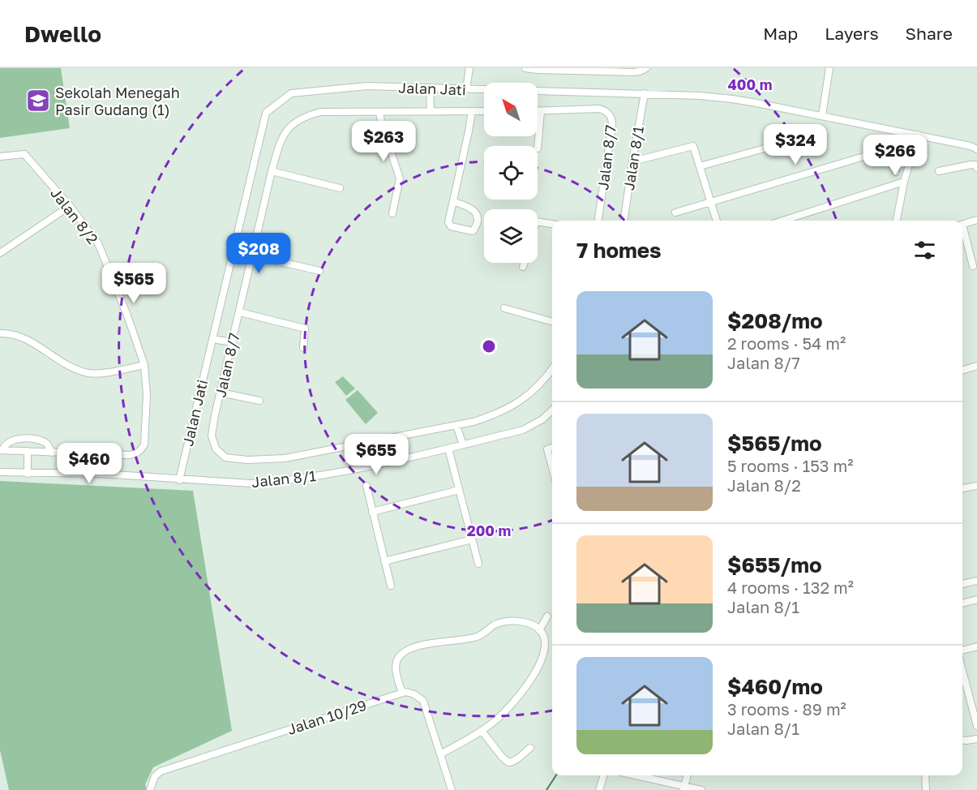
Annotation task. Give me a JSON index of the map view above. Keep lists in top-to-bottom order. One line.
{"streets":{"street":["Jalan Jati","Jalan 8/7","Jalan 8/1","Jalan 8/2","Jalan 10/29"]},"crossings":[["Jalan Jati","Jalan 8/1"]],"places":{"school or university":["Sekolah Menegah Pasir Gudang (1)"]},"north":"top left","page":{"header":"Dwello","nav":["Map","Layers","Share"],"price":["$263","$324","$266","$208","$565","$655","$460"],"heading":"7 homes","list":[{"name":"$208/mo","note":"2 rooms · 54 m² · Jalan 8/7"},{"name":"$565/mo","note":"5 rooms · 153 m² · Jalan 8/2"},{"name":"$655/mo","note":"4 rooms · 132 m² · Jalan 8/1"},{"name":"$460/mo","note":"3 rooms · 89 m² · Jalan 8/1"}]},"rings":["400 m","200 m"]}
